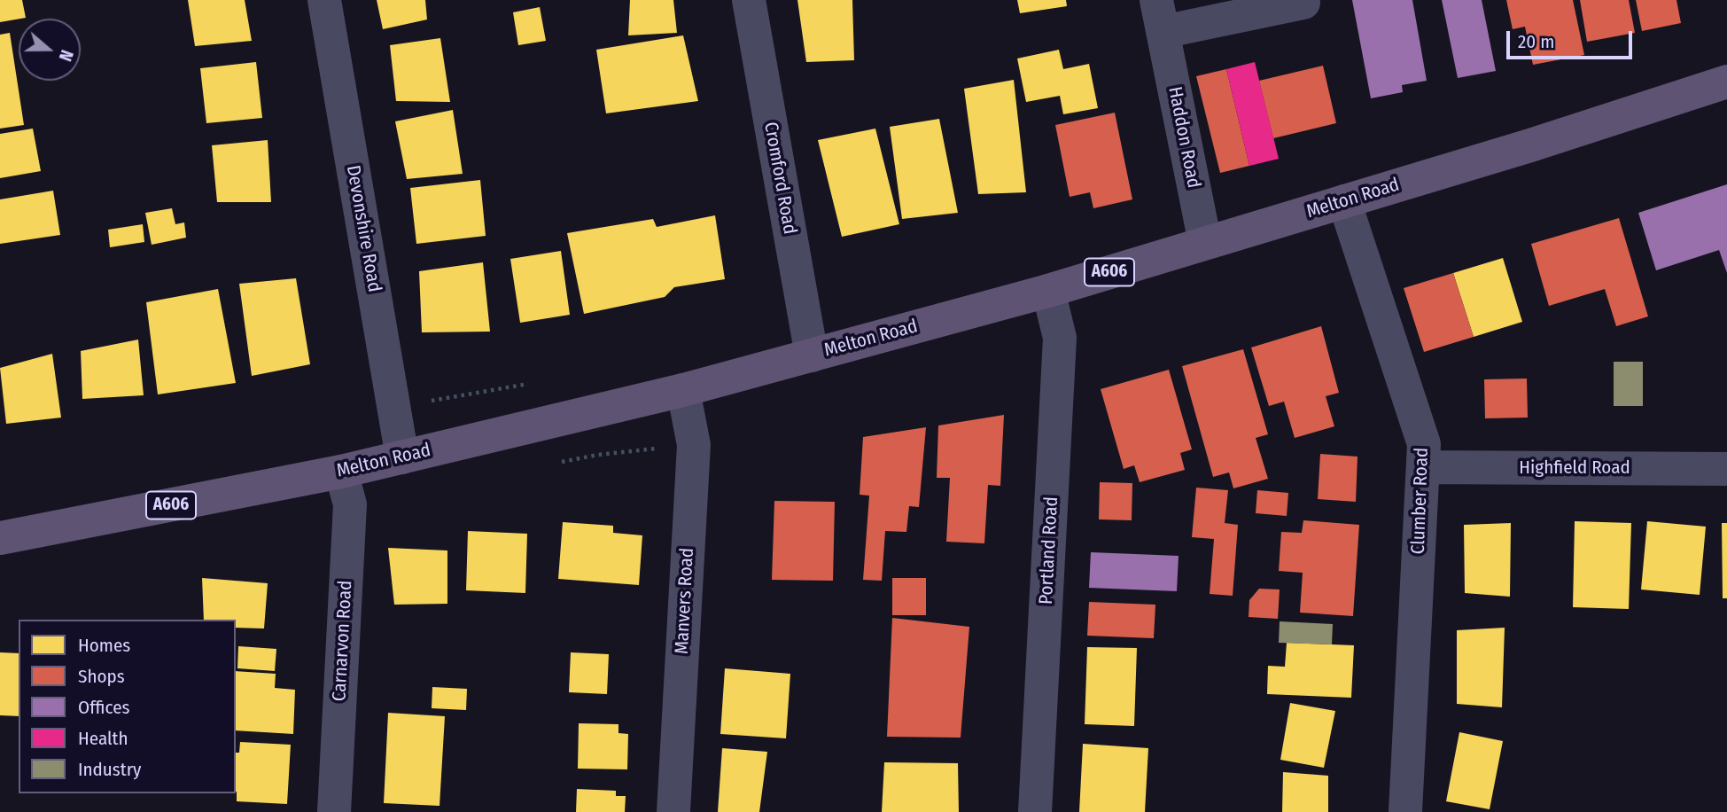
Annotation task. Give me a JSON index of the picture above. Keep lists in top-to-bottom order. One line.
{"streets":{"main road":["Melton Road","A606"],"street":["Haddon Road","Cromford Road","Devonshire Road","Highfield Road","Clumber Road","Portland Road","Manvers Road","Carnarvon Road"]},"crossings":[["Haddon Road","Melton Road"],["Cromford Road","Melton Road"],["Melton Road","Devonshire Road"],["Melton Road","Clumber Road"],["Melton Road","Portland Road"],["Melton Road","Manvers Road"],["Melton Road","Carnarvon Road"],["Highfield Road","Clumber Road"]],"legend":["Homes","Shops","Offices","Health","Industry"],"scale_bar":"20 m","north":"right"}
